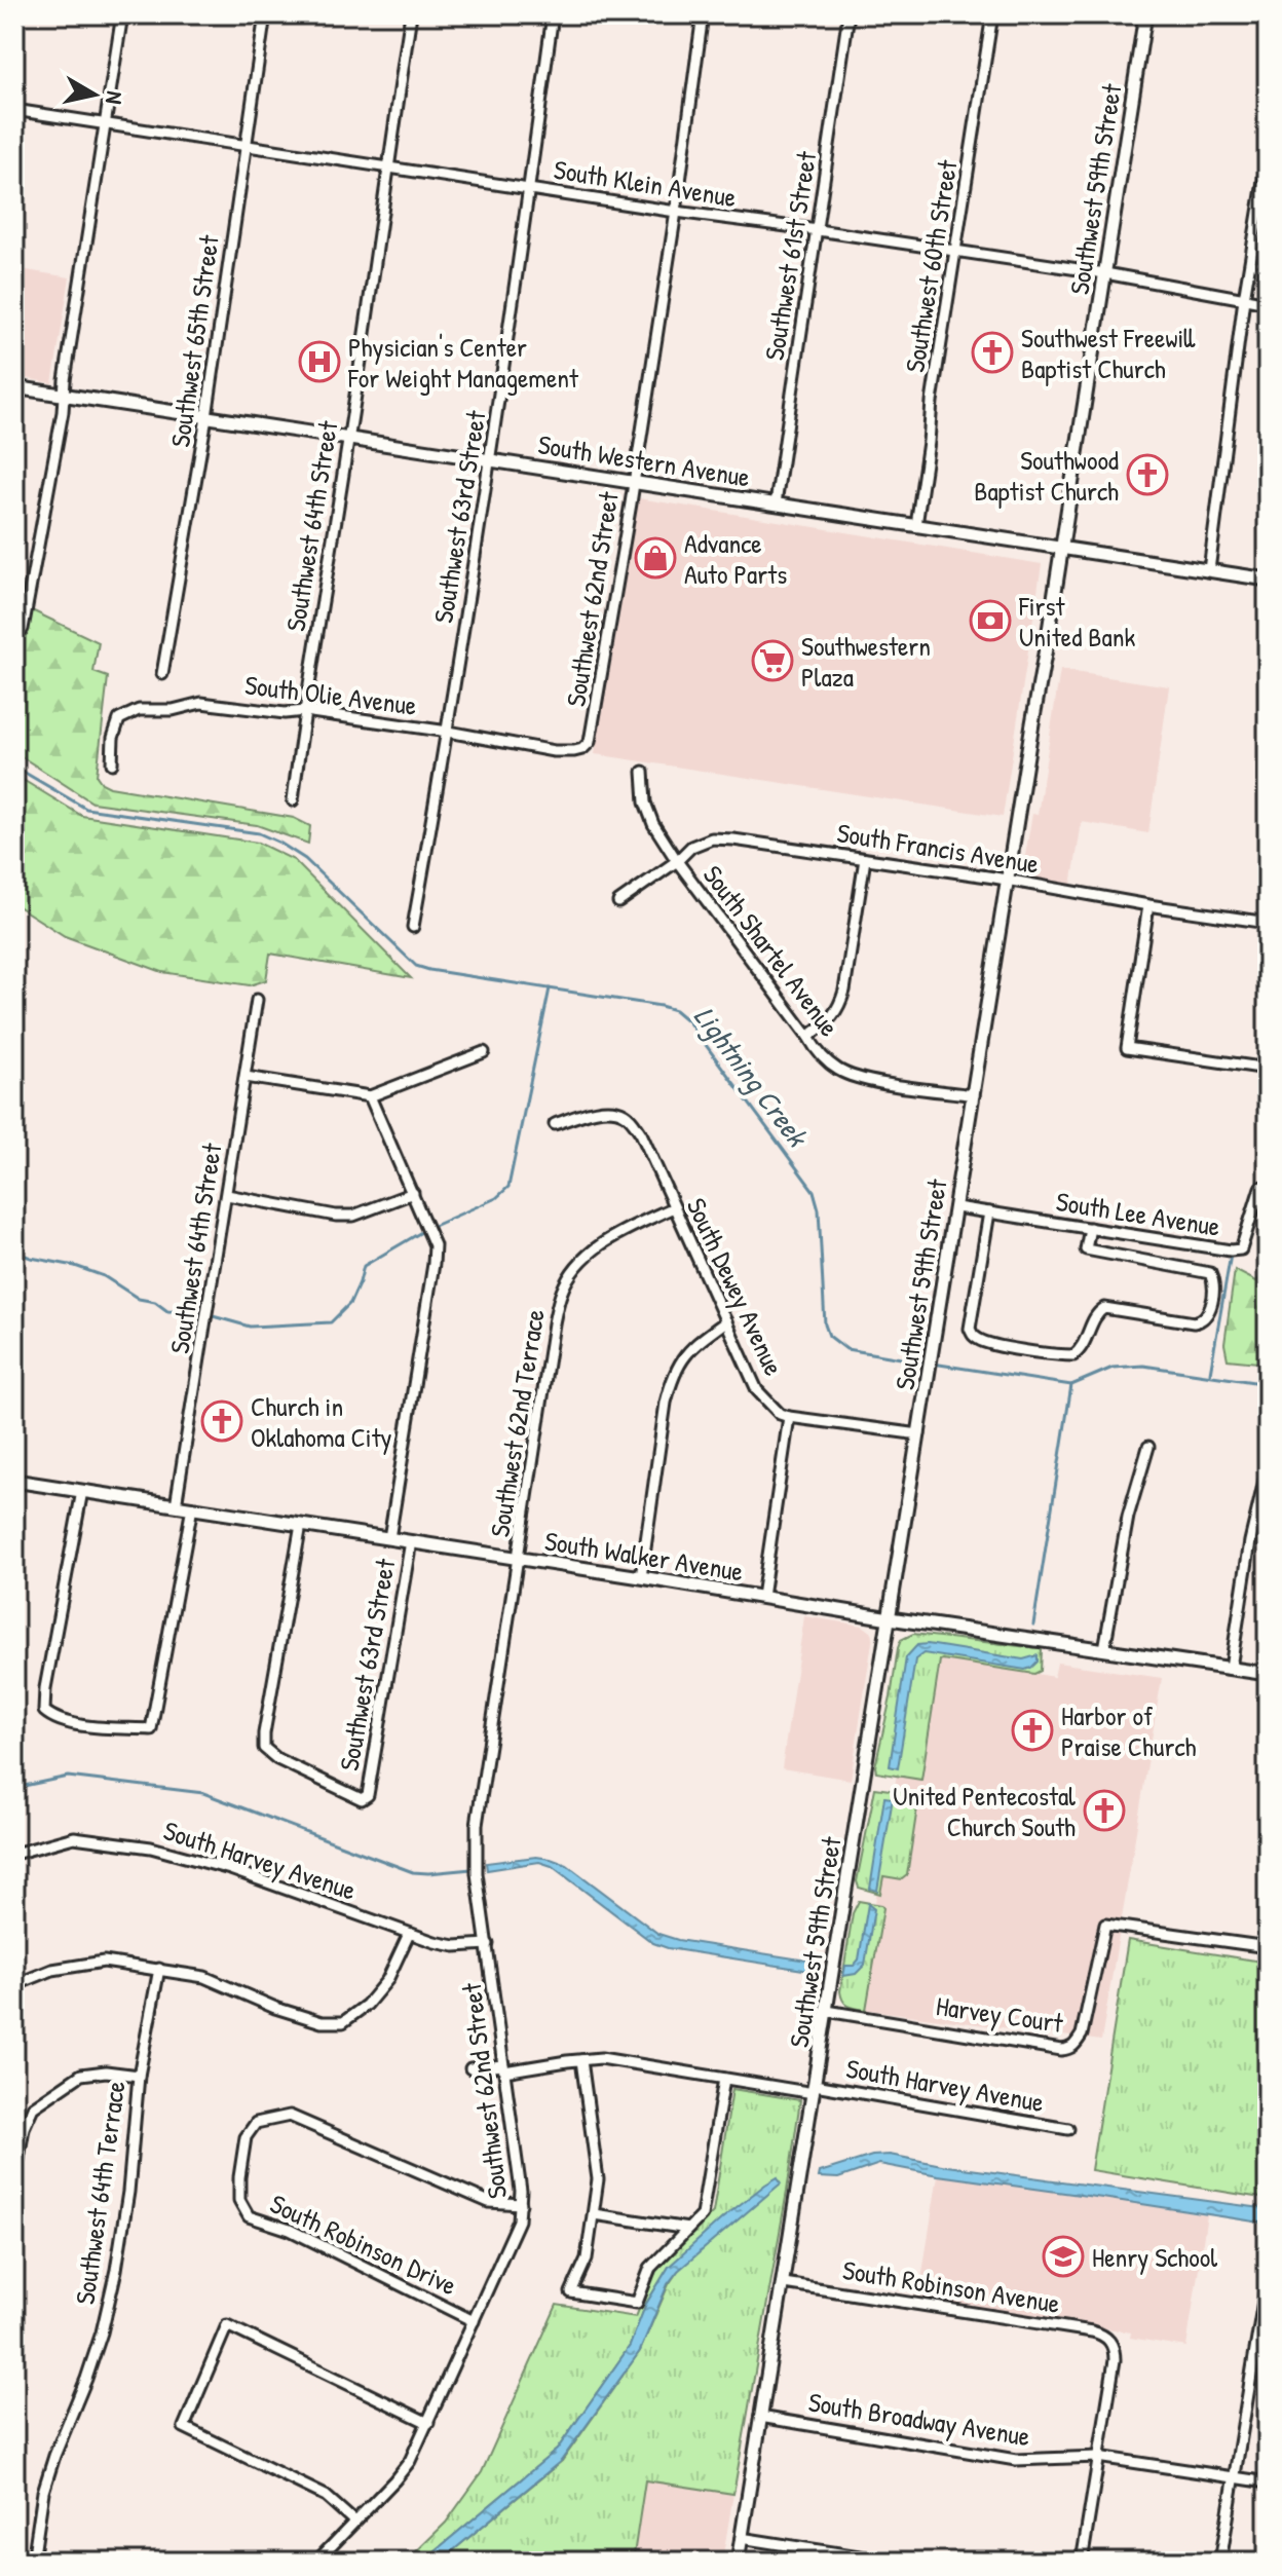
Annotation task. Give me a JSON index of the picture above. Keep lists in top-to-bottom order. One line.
{"streets":{"main road":["Southwest 59th Street","South Western Avenue","South Walker Avenue"],"street":["South Klein Avenue","Southwest 61st Street","Southwest 60th Street","Southwest 65th Street","Southwest 63rd Street","Southwest 64th Street","Southwest 62nd Street","South Olie Avenue","South Francis Avenue","South Shartel Avenue","South Lee Avenue","South Dewey Avenue","Southwest 62nd Terrace","South Harvey Avenue","Harvey Court","Southwest 64th Terrace","South Robinson Drive","South Robinson Avenue","South Broadway Avenue"]},"crossings":[["South Klein Avenue","Southwest 59th Street"],["South Klein Avenue","Southwest 61st Street"],["South Klein Avenue","Southwest 60th Street"],["South Klein Avenue","Southwest 65th Street"],["South Klein Avenue","Southwest 63rd Street"],["South Klein Avenue","Southwest 64th Street"],["South Klein Avenue","Southwest 62nd Street"],["Southwest 59th Street","South Western Avenue"],["Southwest 59th Street","South Francis Avenue"],["Southwest 59th Street","South Shartel Avenue"],["Southwest 59th Street","South Lee Avenue"],["Southwest 59th Street","South Walker Avenue"],["Southwest 59th Street","South Harvey Avenue"],["Southwest 59th Street","Harvey Court"],["Southwest 59th Street","South Robinson Avenue"],["Southwest 59th Street","South Broadway Avenue"],["Southwest 61st Street","South Western Avenue"],["Southwest 60th Street","South Western Avenue"],["Southwest 65th Street","South Western Avenue"],["South Western Avenue","Southwest 63rd Street"],["South Western Avenue","Southwest 64th Street"],["South Western Avenue","Southwest 62nd Street"],["Southwest 63rd Street","South Olie Avenue"],["Southwest 63rd Street","South Walker Avenue"],["Southwest 64th Street","South Olie Avenue"],["Southwest 64th Street","South Walker Avenue"],["Southwest 62nd Street","South Olie Avenue"],["Southwest 62nd Street","Southwest 62nd Terrace"],["Southwest 62nd Street","South Walker Avenue"],["Southwest 62nd Street","South Harvey Avenue"],["Southwest 62nd Street","South Robinson Drive"],["South Francis Avenue","South Shartel Avenue"],["South Dewey Avenue","Southwest 62nd Terrace"],["Southwest 62nd Terrace","South Walker Avenue"],["South Robinson Avenue","South Broadway Avenue"]],"water":["Lightning Creek"],"places":{"church":["Southwest Freewill Baptist Church","Southwood Baptist Church","Church in Oklahoma City","Harbor of Praise Church","United Pentecostal Church South"],"hospital":["Physician's Center For Weight Management"],"shop":["Advance Auto Parts"],"bank":["First United Bank"],"supermarket":["Southwestern Plaza"],"school or university":["Henry School"]},"north":"right"}
